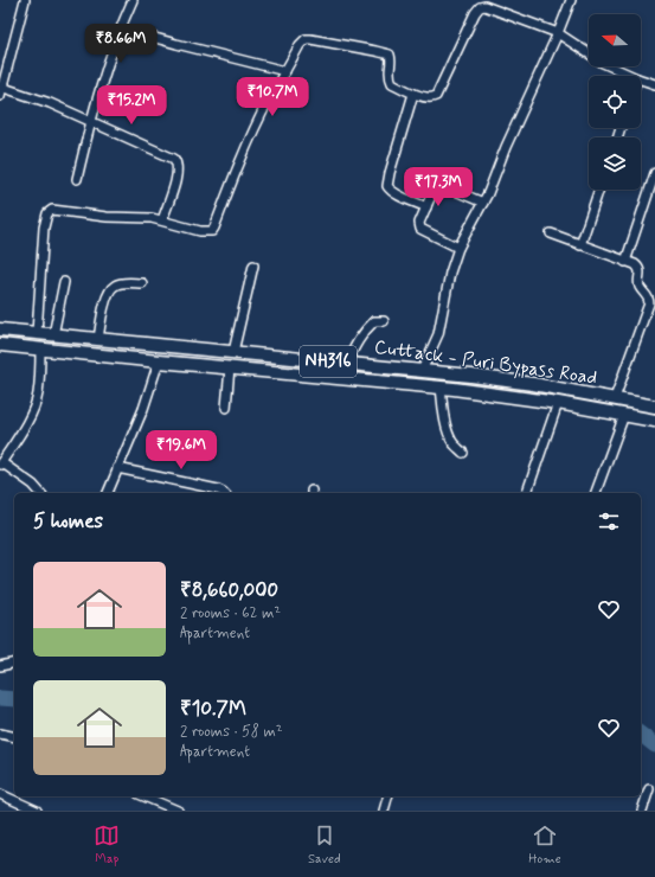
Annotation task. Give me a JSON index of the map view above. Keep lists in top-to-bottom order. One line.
{"streets":{"highway":["NH316","Cuttack - Puri Bypass Road"]},"north":"left","page":{"price":["₹8.66M","₹10.7M","₹15.2M","₹17.3M","₹19.6M"],"heading":"5 homes","list":[{"name":"₹8,660,000","note":"2 rooms · 62 m² · Apartment"},{"name":"₹10.7M","note":"2 rooms · 58 m² · Apartment"}],"tabs":["Map","Saved","Home"]}}
